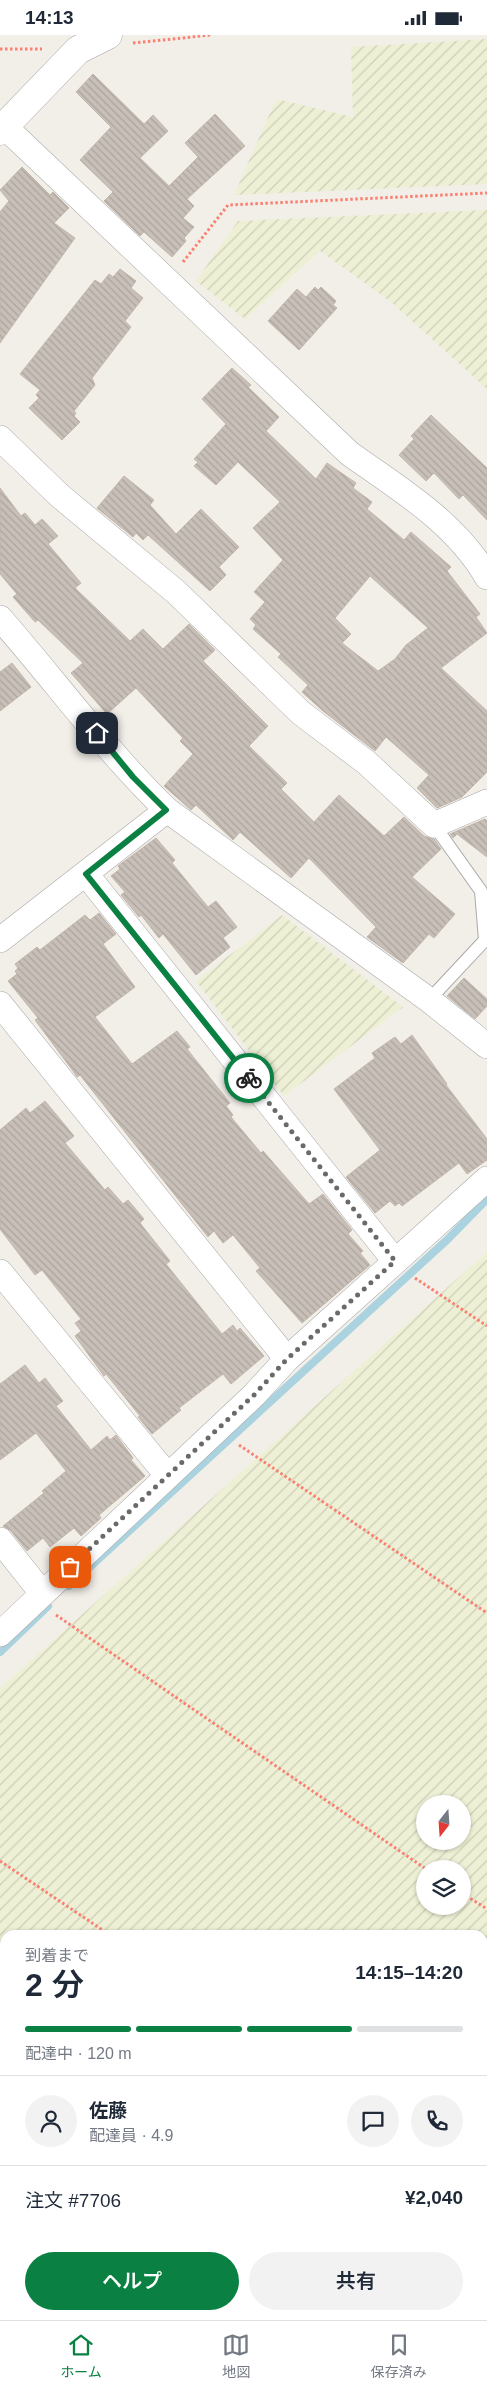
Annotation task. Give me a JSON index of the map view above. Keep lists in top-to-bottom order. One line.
{"north":"bottom","page":{"status":"14:13","heading":["2 分","到着まで","14:15–14:20"],"panel":["佐藤","配達員 · 4.9","注文 #7706","¥2,040"],"bar":"配達中 · 120 m","buttons":["ヘルプ","共有"],"tabs":["ホーム","地図","保存済み"]}}
